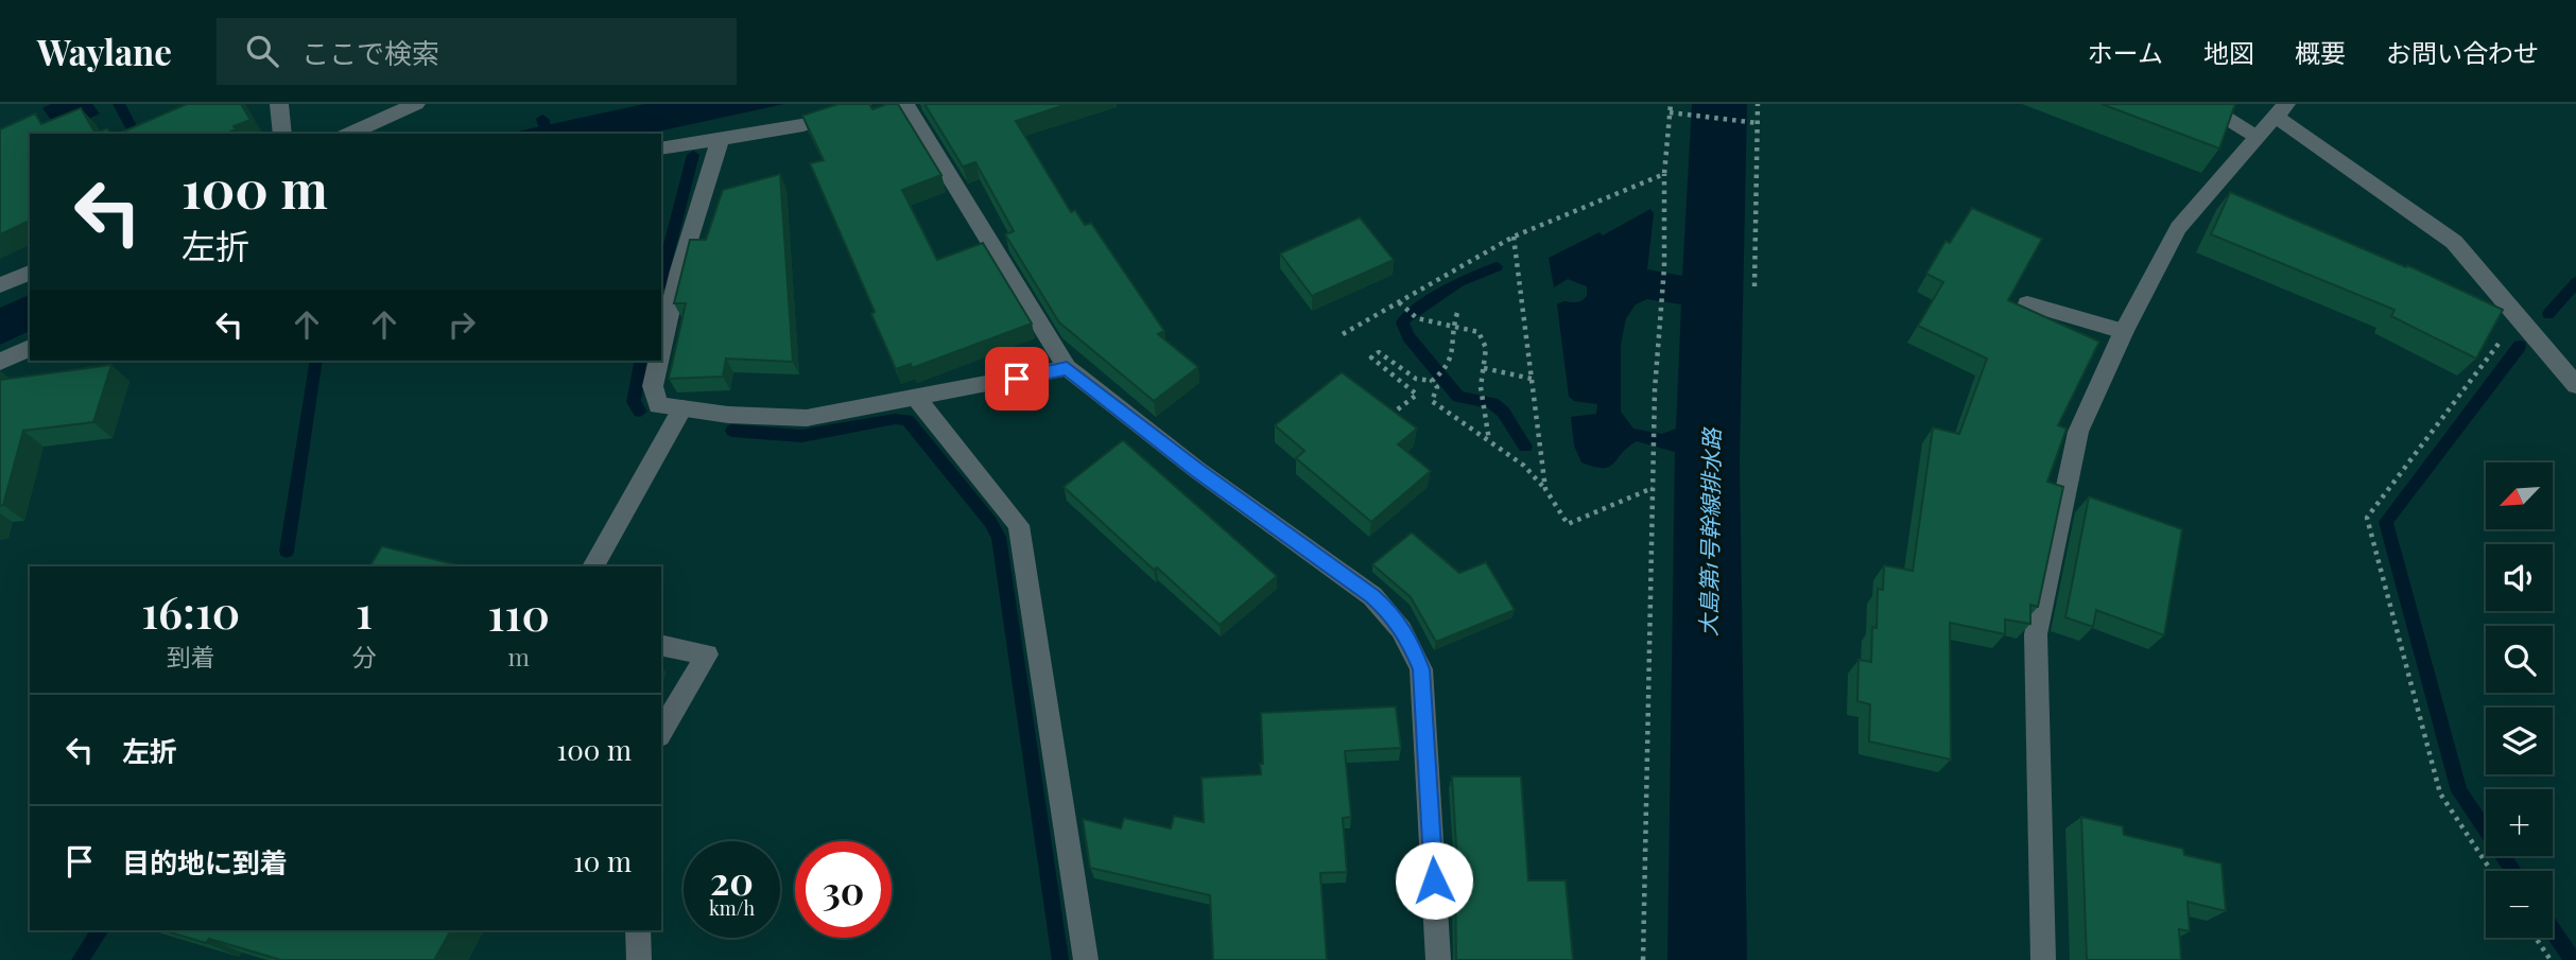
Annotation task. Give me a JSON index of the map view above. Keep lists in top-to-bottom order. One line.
{"water":["大島第1号幹線排水路"],"north":"bottom left","page":{"header":"Waylane","search":"ここで検索","nav":["ホーム","地図","概要","お問い合わせ"],"turn":["100 m","左折"],"map_buttons":["+","−"],"eta":["16:10","到着","1","分","110","m"],"list":[{"name":"左折","value":"100 m"},{"name":"目的地に到着","value":"10 m"}],"speed":"20 km/h","limit":"30"}}
